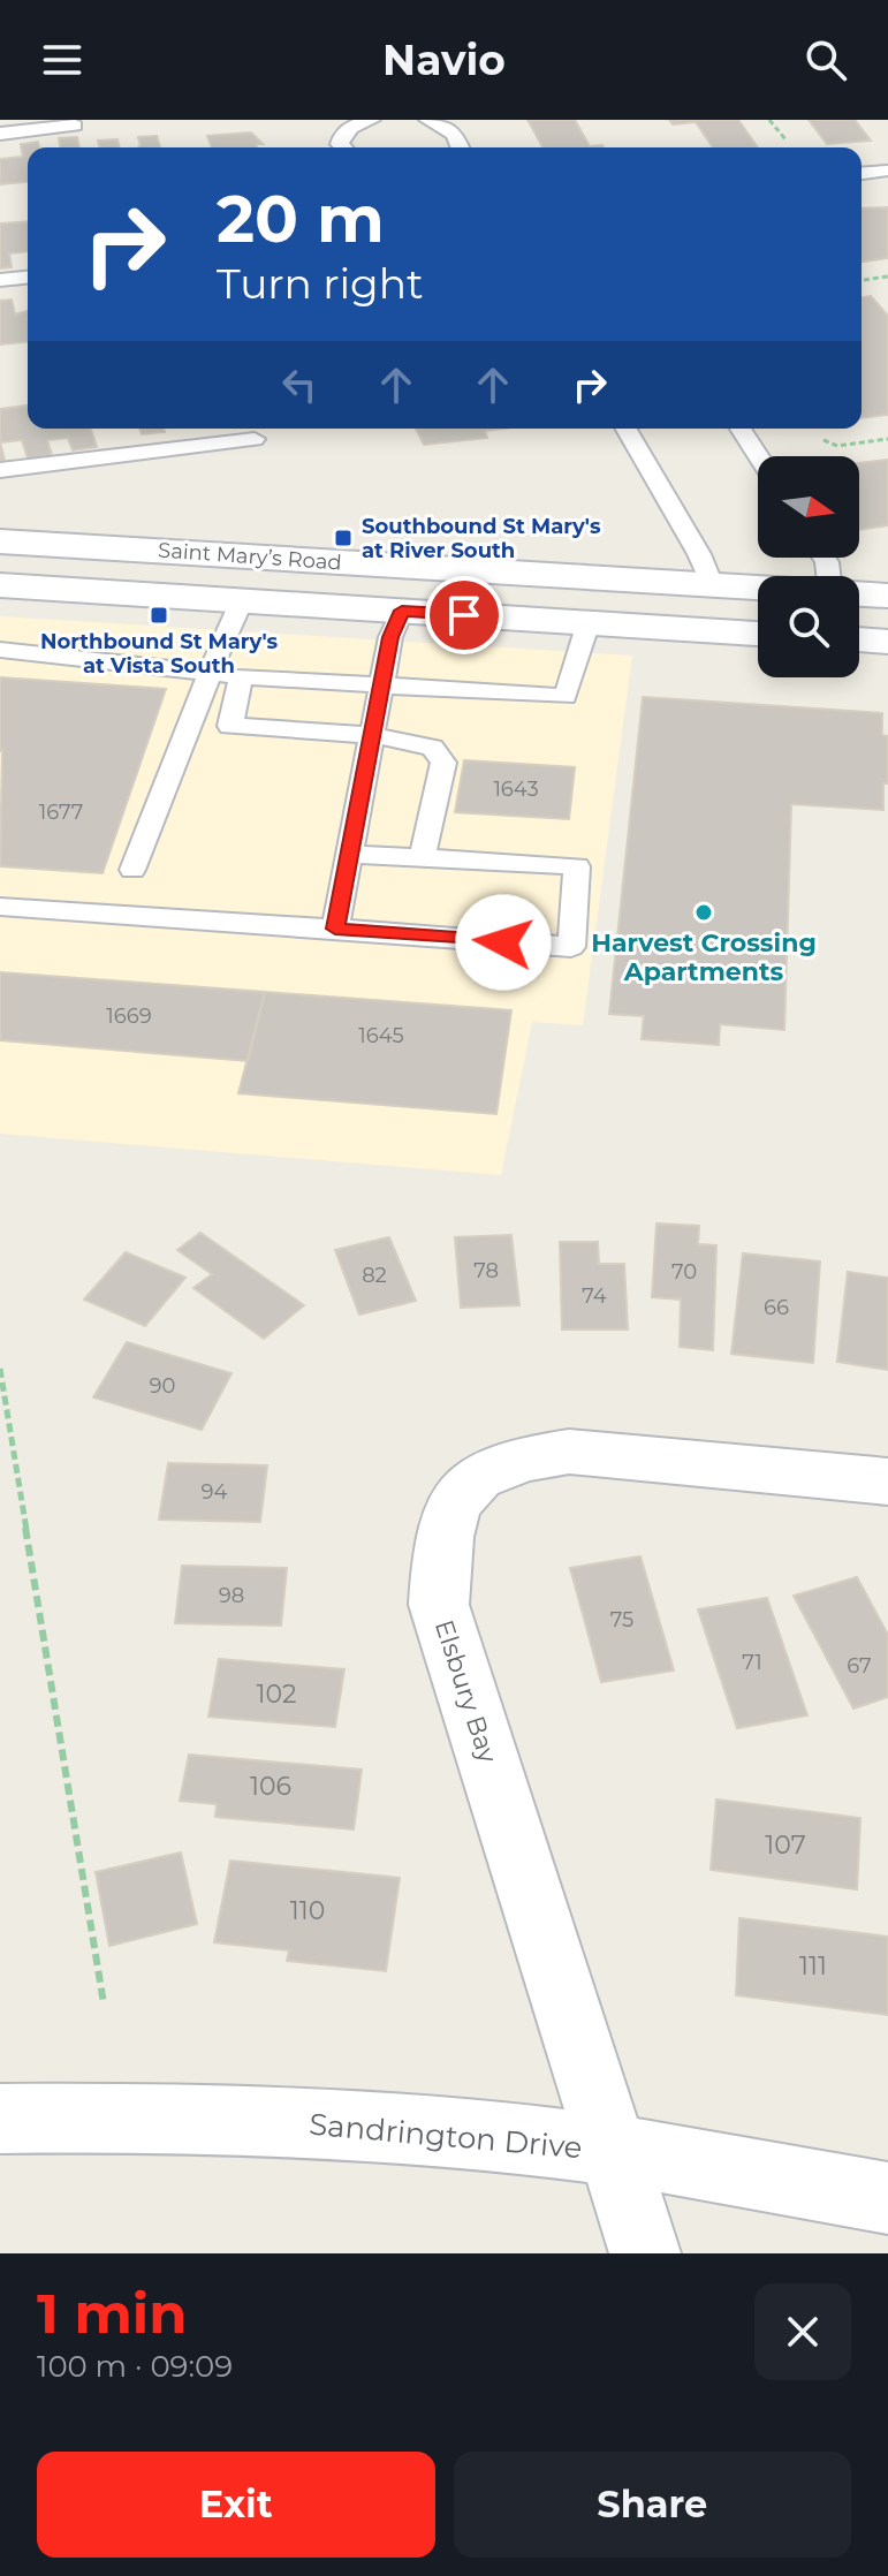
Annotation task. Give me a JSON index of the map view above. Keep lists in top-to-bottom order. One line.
{"streets":{"main road":["Saint Mary’s Road","Elsbury Bay","Sandrington Drive"]},"crossings":[["Elsbury Bay","Sandrington Drive"]],"places":{"transit":["Southbound St Mary's at River South","Northbound St Mary's at Vista South"],"other":["Harvest Crossing Apartments"]},"house_numbers":["1643","1677","1669","1645","78","70","82","74","66","90","94","98","75","71","67","102","106","107","110","111"],"north":"right","page":{"header":"Navio","turn":["20 m","Turn right"],"heading":["1 min","100 m · 09:09"],"buttons":["Exit","Share"]}}
